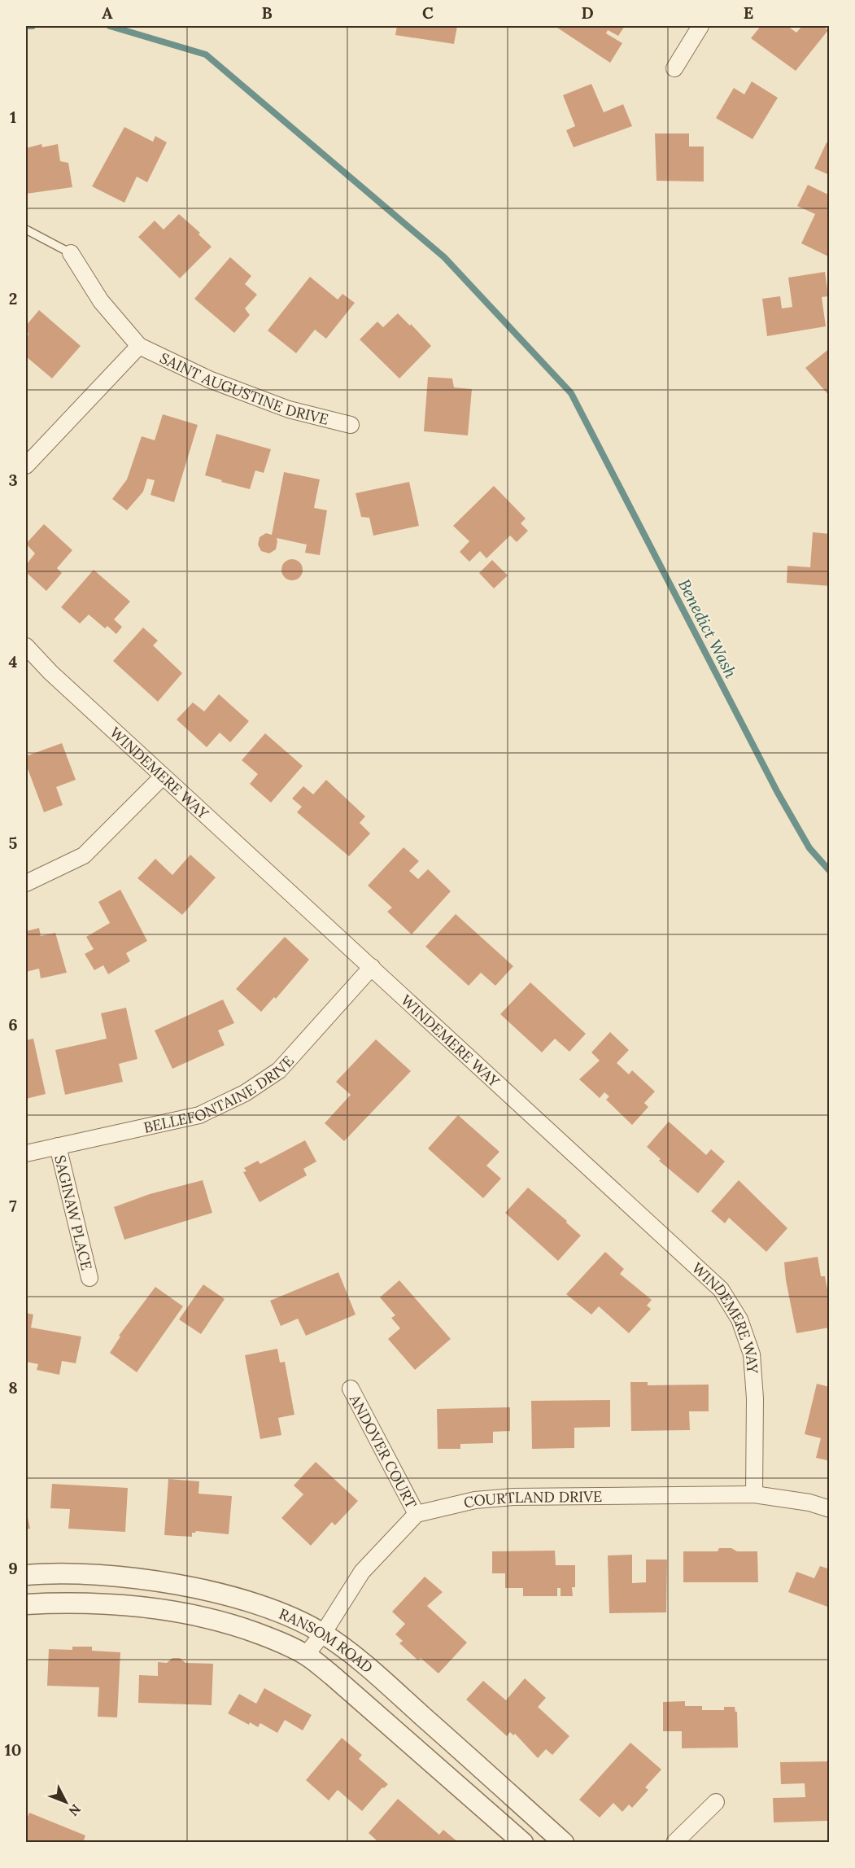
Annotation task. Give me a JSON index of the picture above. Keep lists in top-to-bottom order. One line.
{"streets":{"street":["SAINT AUGUSTINE DRIVE","WINDEMERE WAY","BELLEFONTAINE DRIVE","SAGINAW PLACE","ANDOVER COURT","COURTLAND DRIVE","RANSOM ROAD"]},"crossings":[["WINDEMERE WAY","BELLEFONTAINE DRIVE"],["WINDEMERE WAY","COURTLAND DRIVE"],["BELLEFONTAINE DRIVE","SAGINAW PLACE"],["ANDOVER COURT","COURTLAND DRIVE"]],"water":["Benedict Wash"],"north":"bottom right","grid":{"columns":["A","B","C","D","E"],"rows":["1","2","3","4","5","6","7","8","9","10"]}}
